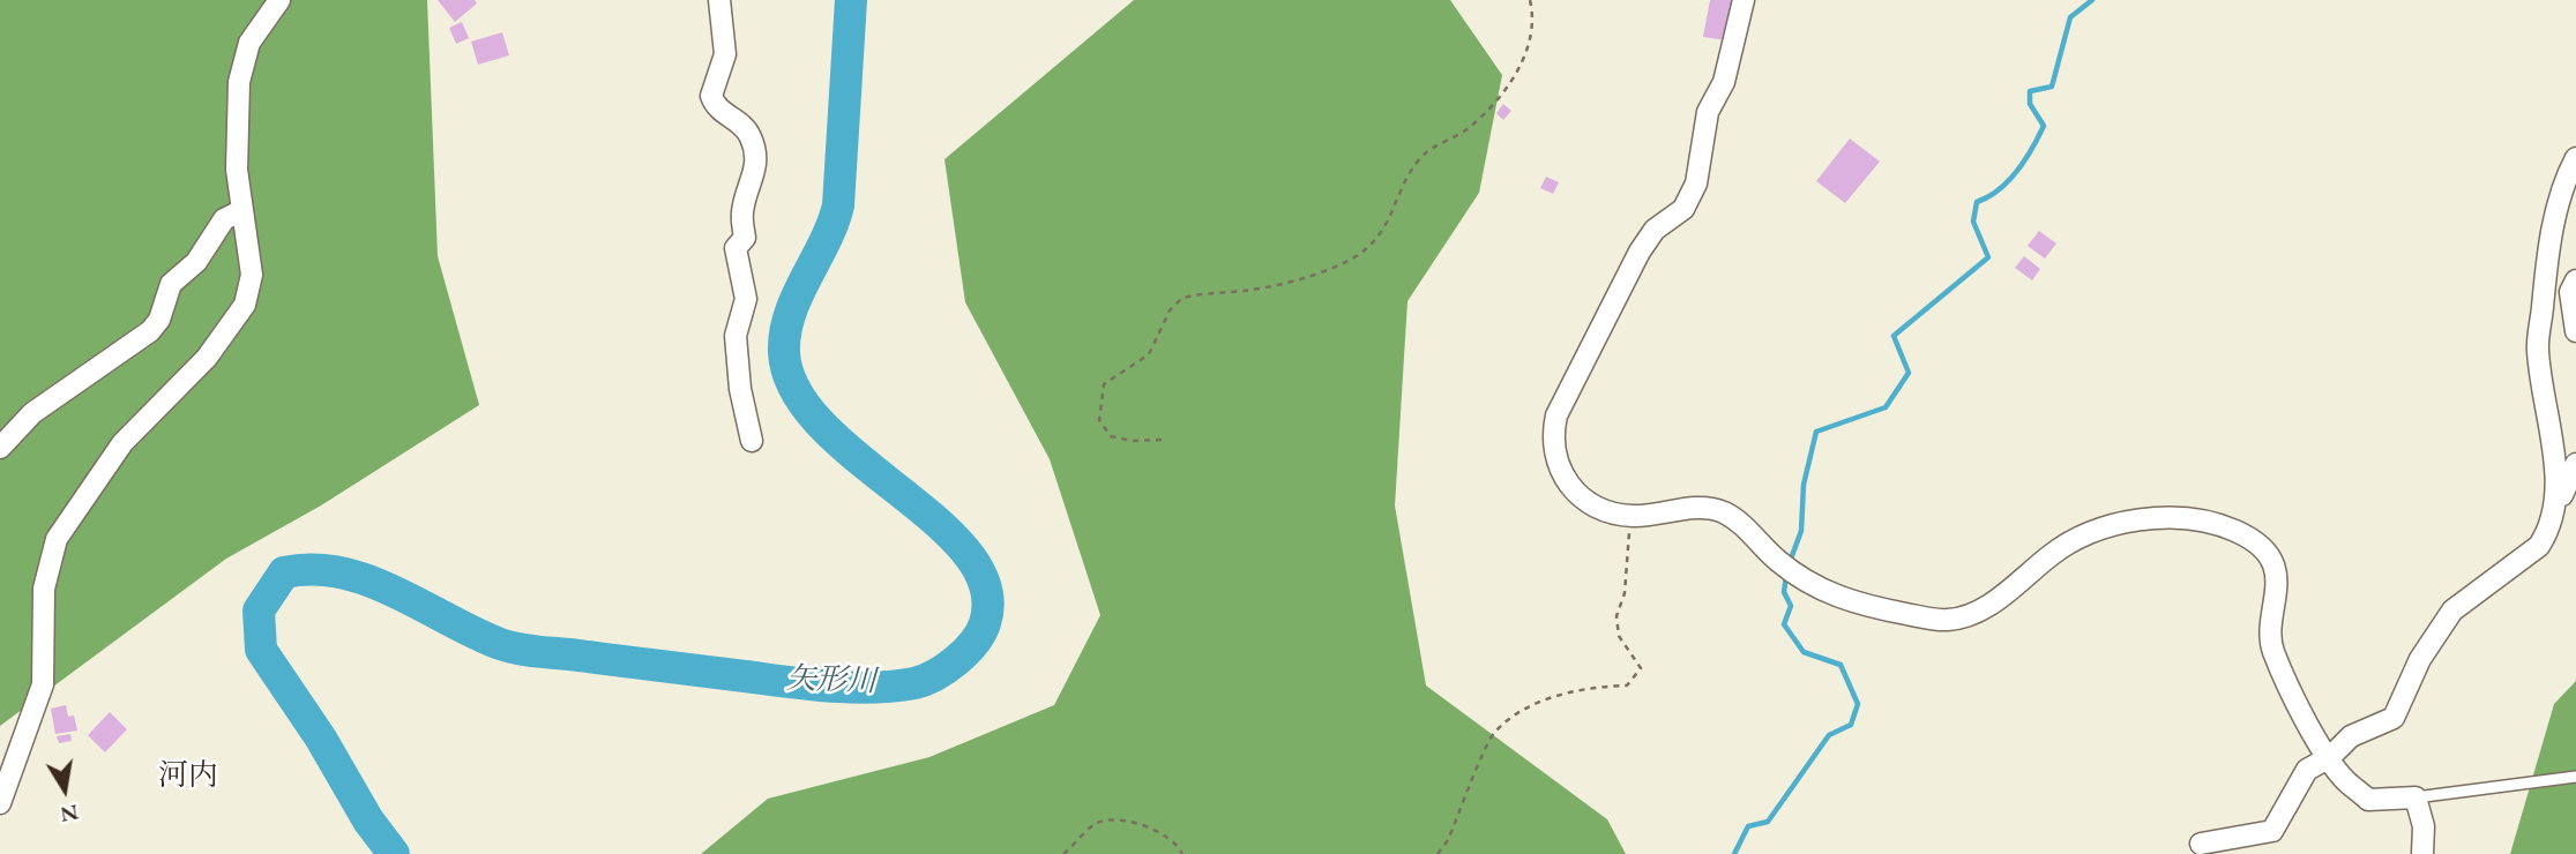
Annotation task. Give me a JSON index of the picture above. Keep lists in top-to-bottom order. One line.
{"districts":["河内"],"water":["矢形川"],"north":"bottom"}
